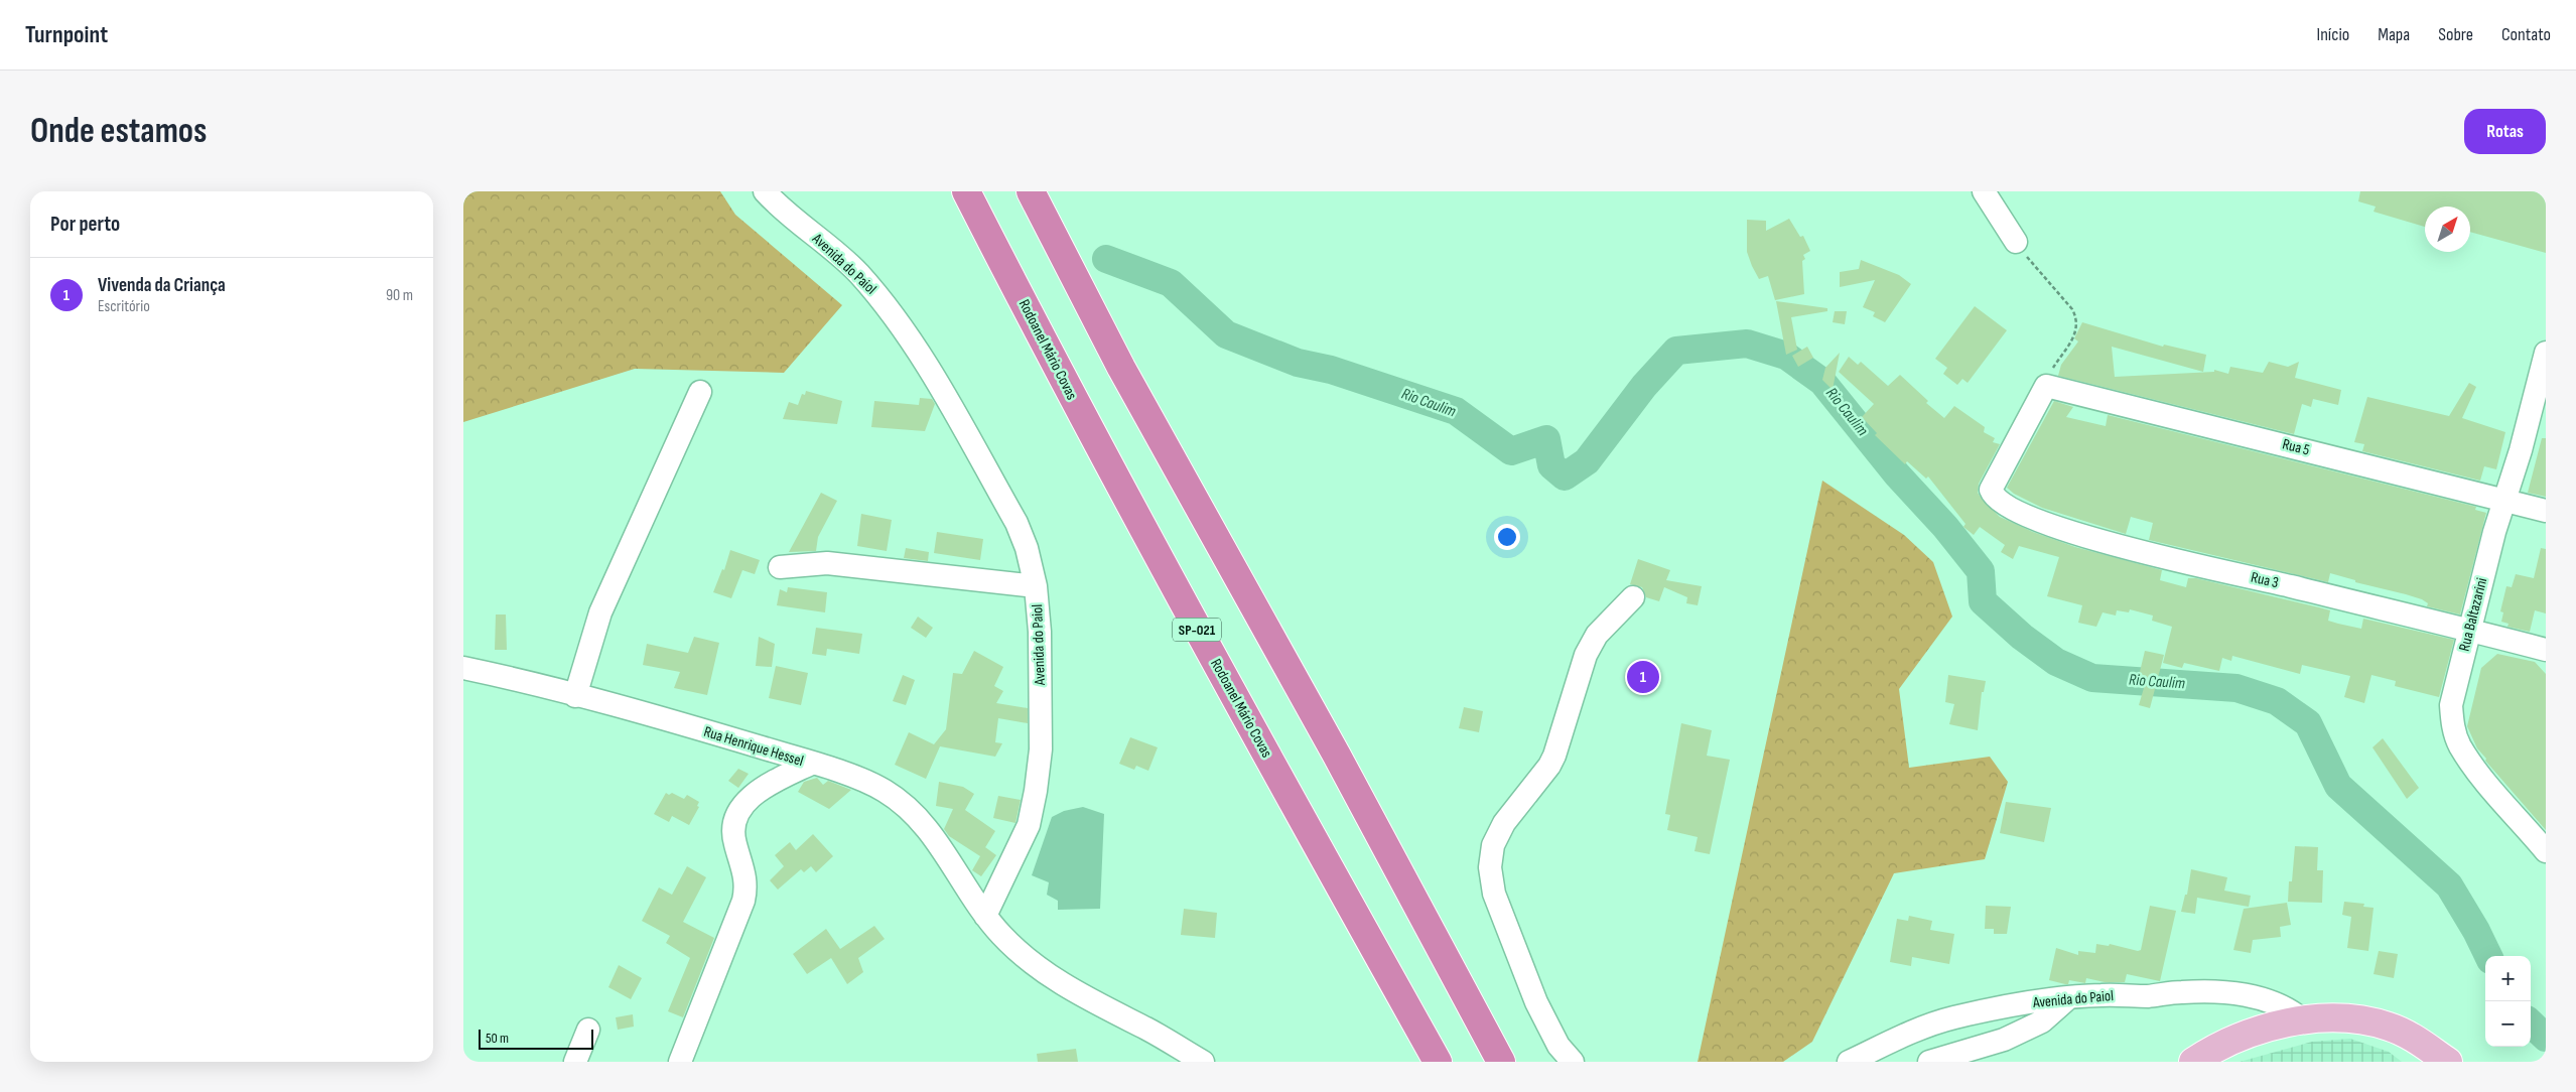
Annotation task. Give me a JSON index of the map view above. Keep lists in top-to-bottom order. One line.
{"streets":{"highway":["Rodoanel Mário Covas","SP-021"],"street":["Avenida do Paiol","Rua 5","Rua 3","Rua Baltazarini","Rua Henrique Hessel"]},"crossings":[["Avenida do Paiol","Rua Henrique Hessel"],["Rua 5","Rua 3"],["Rua 5","Rua Baltazarini"],["Rua 3","Rua Baltazarini"]],"water":["Rio Caulim"],"scale_bar":"50 m","north":"top right","page":{"header":"Turnpoint","nav":["Início","Mapa","Sobre","Contato"],"buttons":"Rotas","title":"Onde estamos","heading":"Por perto","list":[{"mark":"1","name":"Vivenda da Criança","note":"Escritório","value":"90 m"}],"pins":"1","map_buttons":["+","−"],"scale":"50 m"}}
